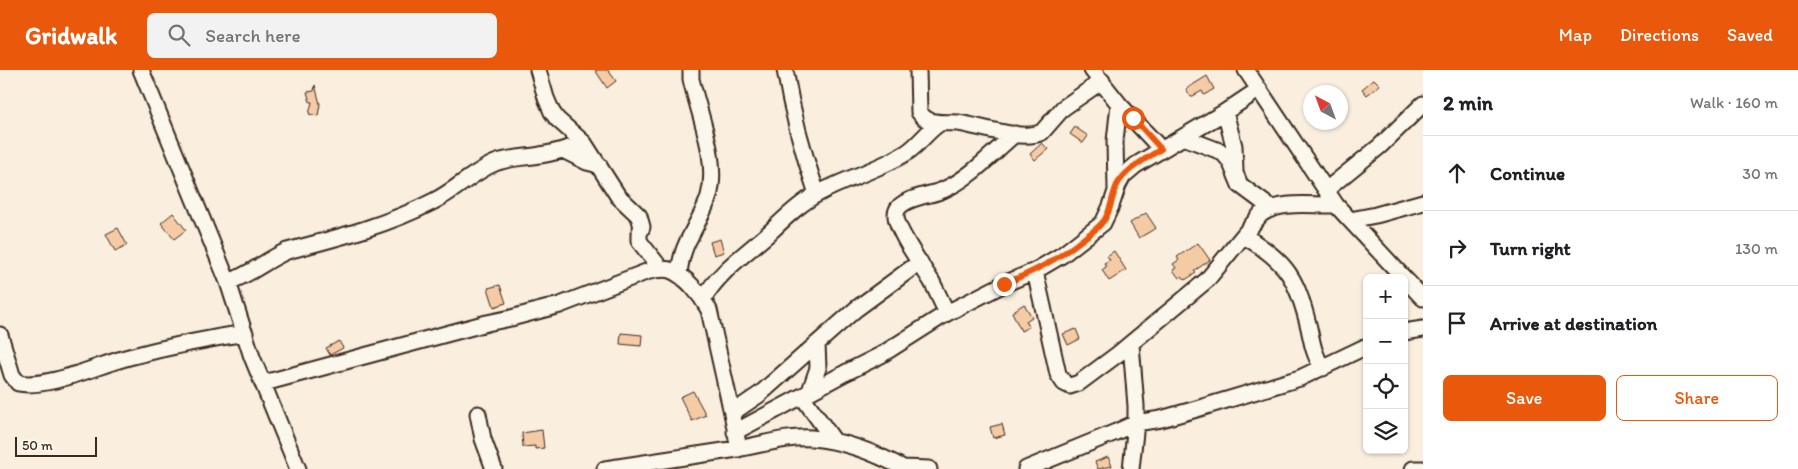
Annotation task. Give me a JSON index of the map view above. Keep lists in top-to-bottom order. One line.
{"scale_bar":"50 m","north":"top left","page":{"header":"Gridwalk","search":"Search here","nav":["Map","Directions","Saved"],"heading":["2 min","Walk · 160 m"],"list":[["Continue","30 m"],["Turn right","130 m"],"Arrive at destination"],"map_buttons":["+","−"],"buttons":["Save","Share"],"scale":"50 m"}}
